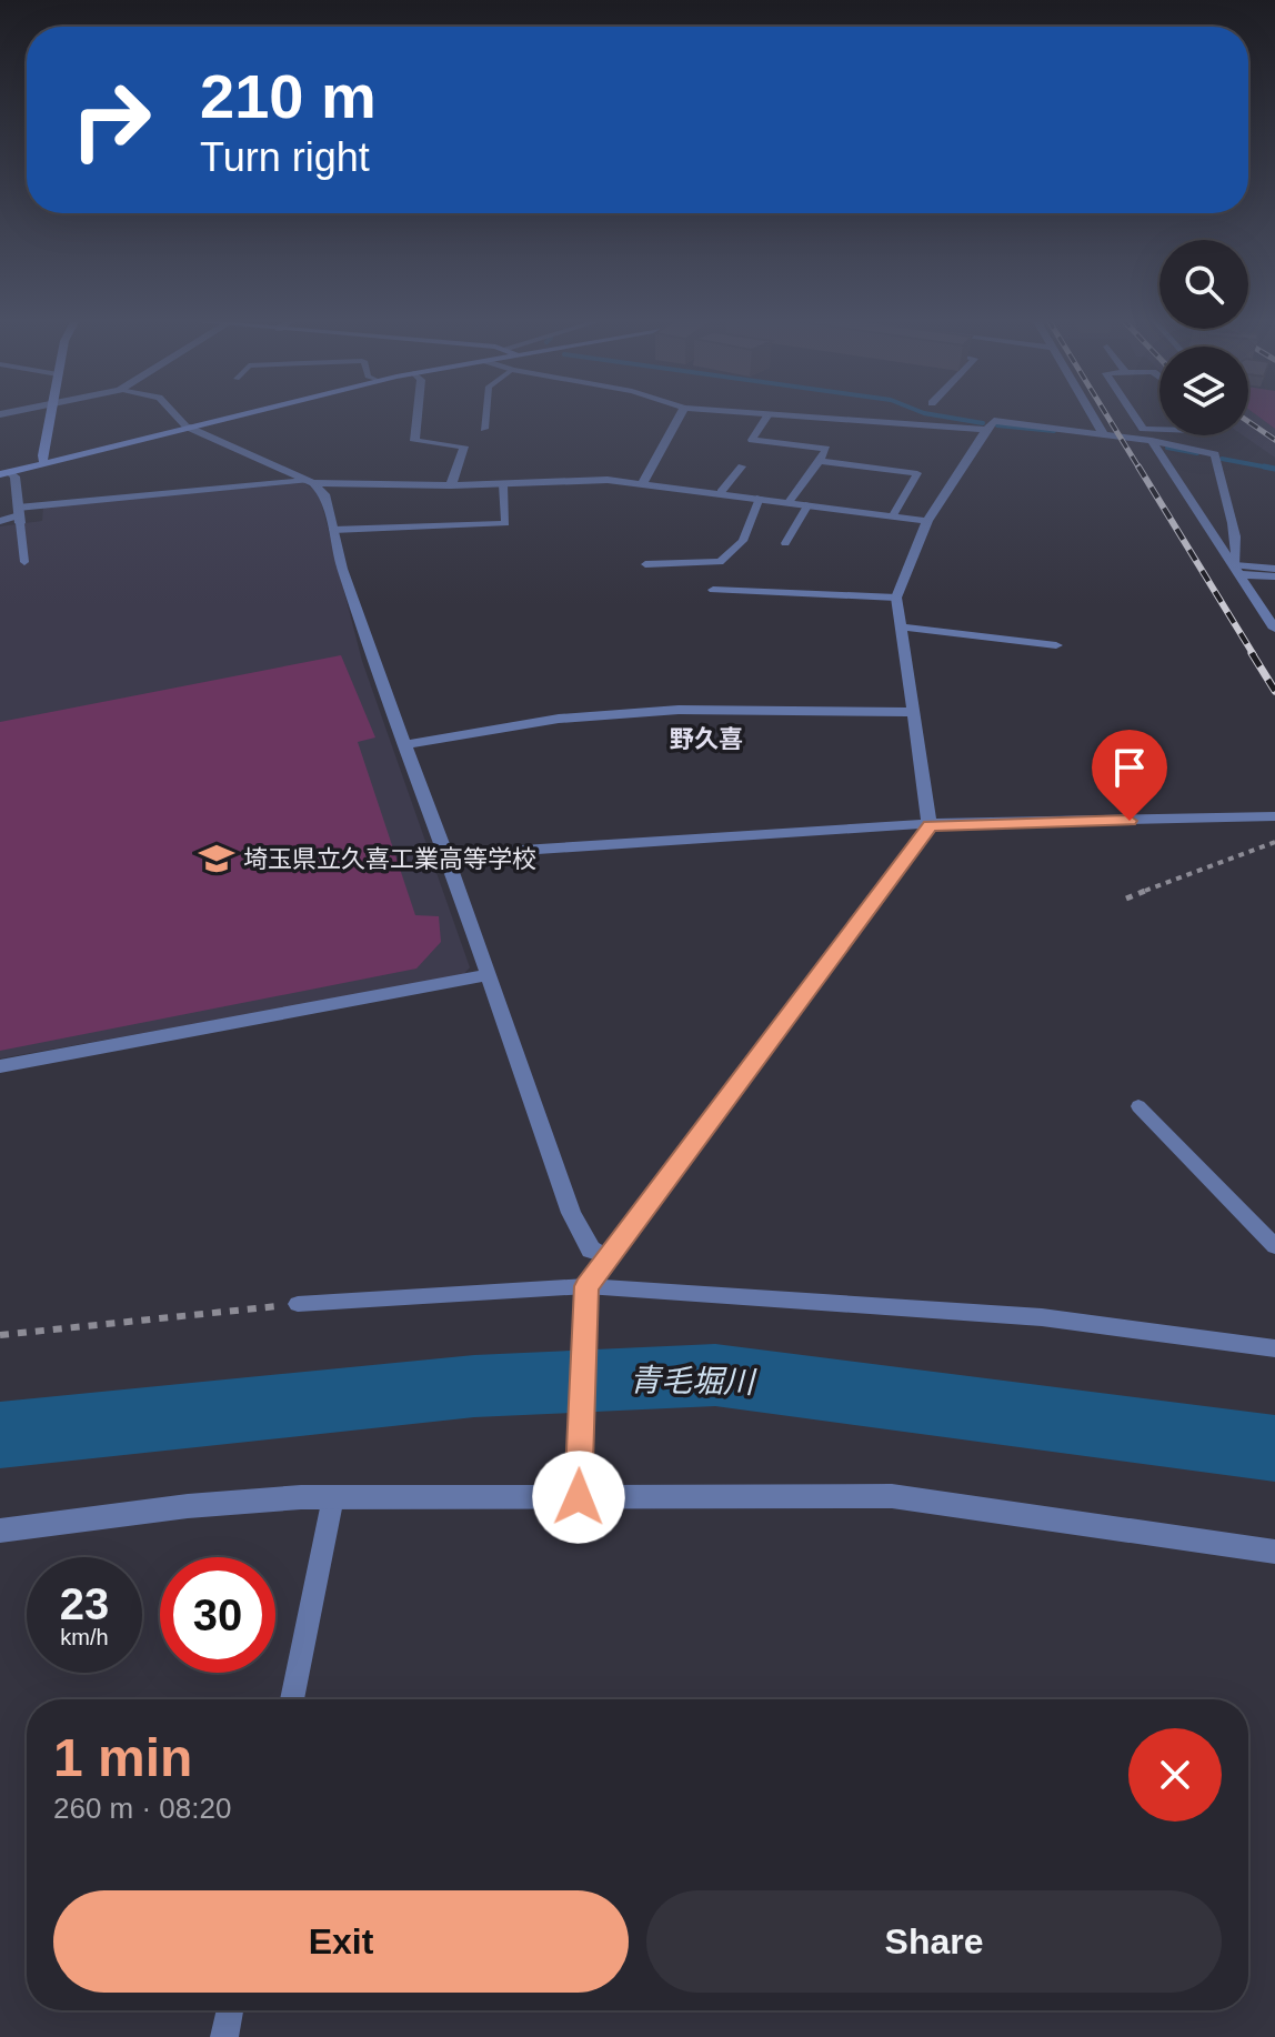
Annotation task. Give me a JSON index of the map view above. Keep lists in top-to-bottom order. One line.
{"districts":["野久喜"],"water":["青毛堀川"],"places":{"school or university":["埼玉県立久喜工業高等学校"]},"page":{"turn":["210 m","Turn right"],"speed":"23 km/h","limit":"30","heading":["1 min","260 m · 08:20"],"buttons":["Exit","Share"]}}
